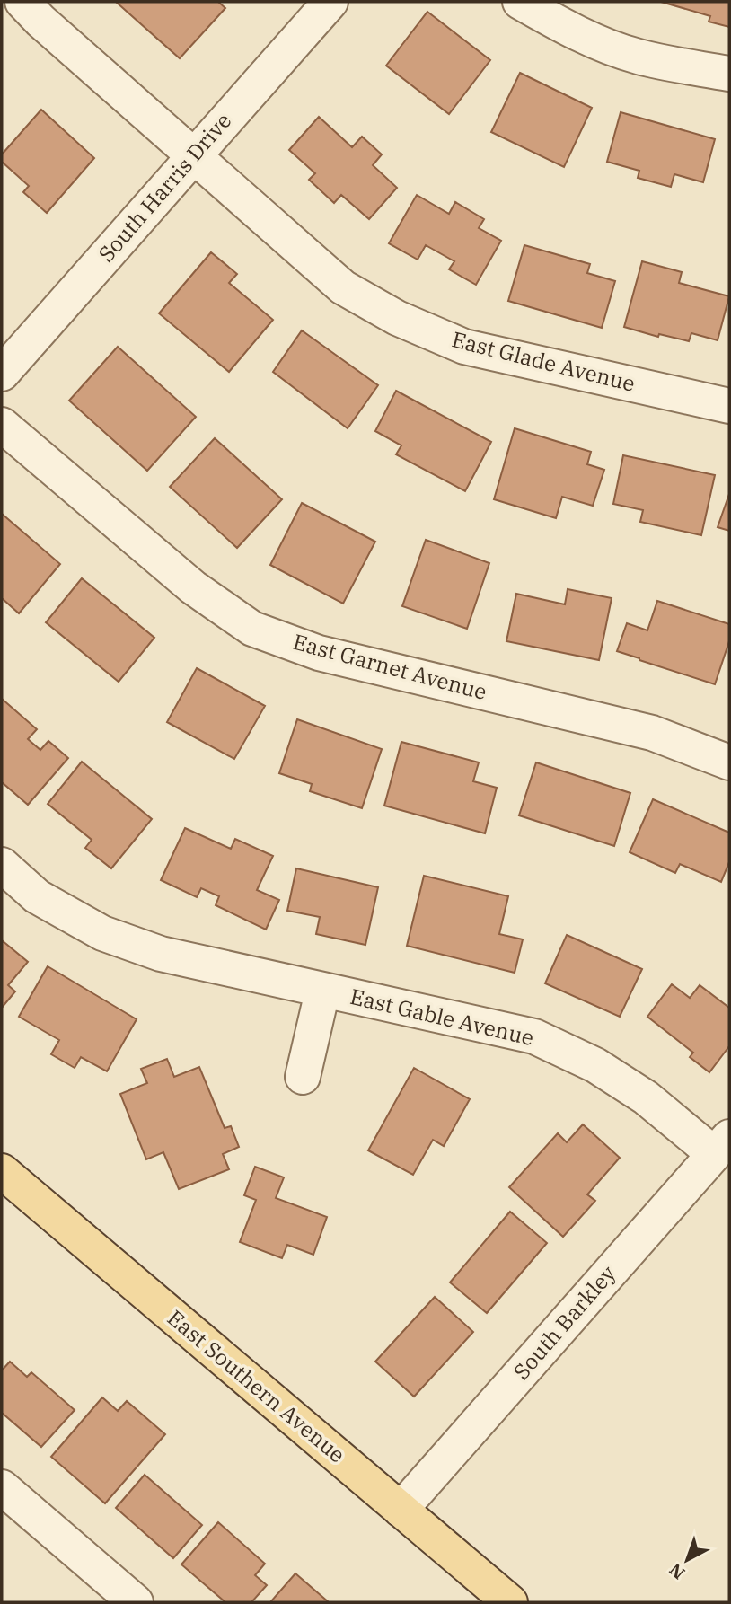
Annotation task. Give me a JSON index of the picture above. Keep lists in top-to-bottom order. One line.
{"streets":{"main road":["East Southern Avenue"],"street":["South Harris Drive","East Glade Avenue","East Garnet Avenue","East Gable Avenue","South Barkley"]},"crossings":[["South Harris Drive","East Glade Avenue"],["East Gable Avenue","South Barkley"],["South Barkley","East Southern Avenue"]],"north":"bottom left"}
